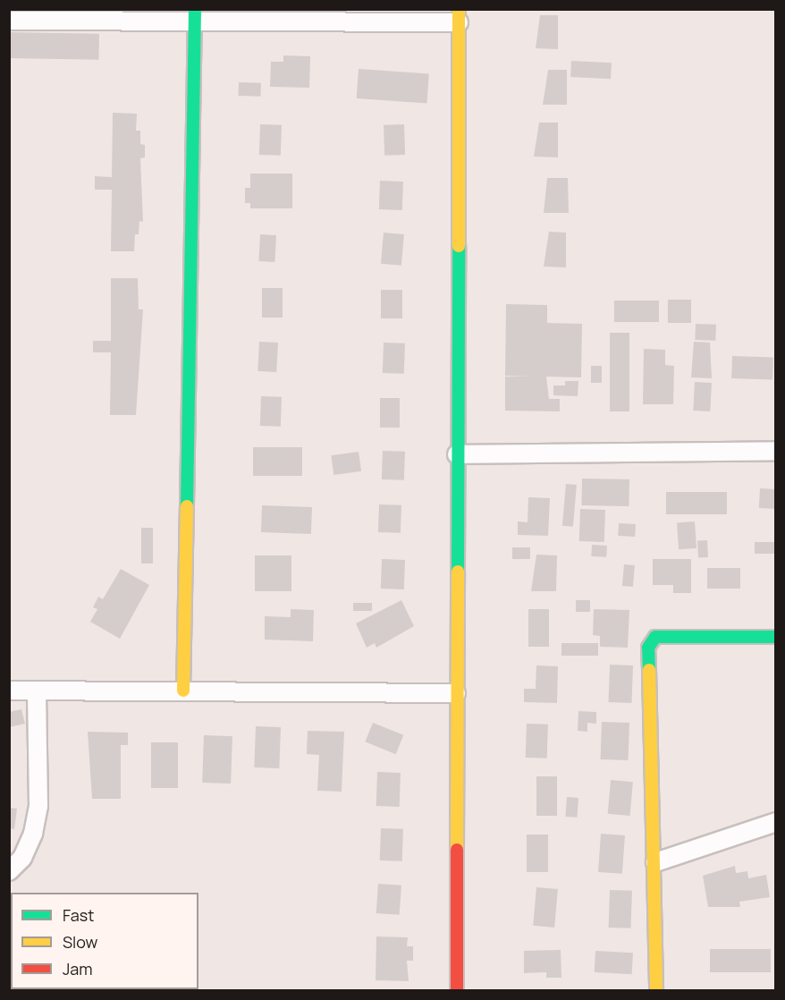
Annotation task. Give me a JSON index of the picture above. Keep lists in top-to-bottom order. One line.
{"legend":["Fast","Slow","Jam"]}
